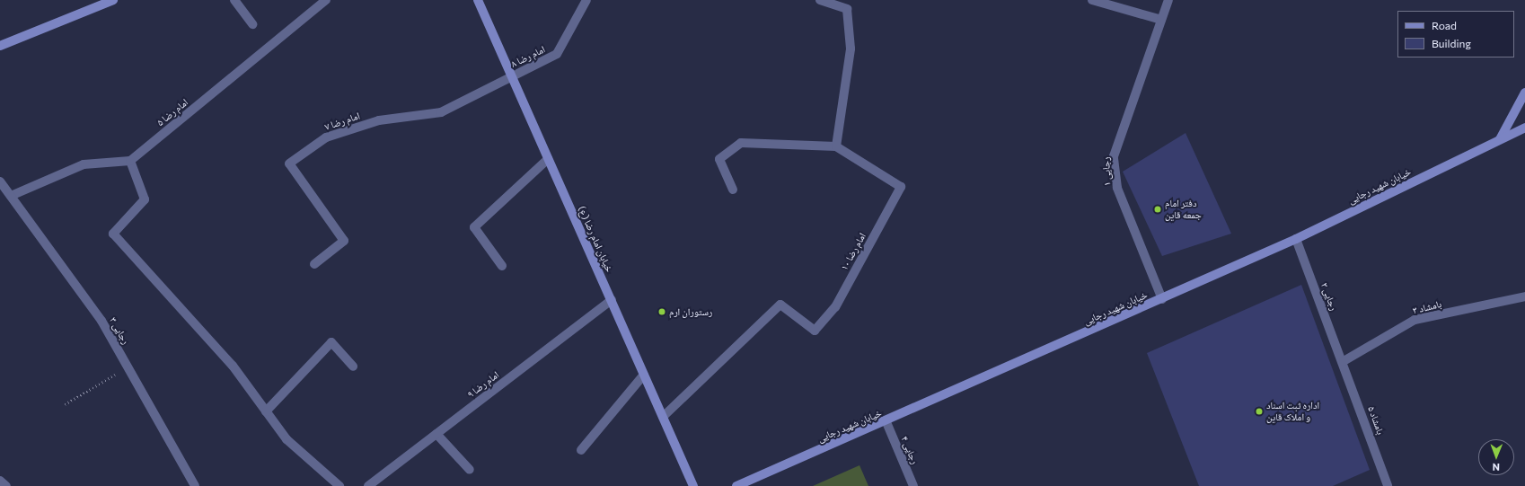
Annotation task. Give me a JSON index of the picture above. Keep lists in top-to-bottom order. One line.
{"streets":{"street":["امام رضا ۸","امام رضا ۵","امام رضا ۷","رجایی ۱","خیابان شهید رجایی","خیابان امام رضا (ع)","امام رضا ۱۰","رجایی ۲","بامشاد ۳","رجایی ۳","امام رضا ۹","بامشاد ۵","رجایی ۴"]},"crossings":[["امام رضا ۸","امام رضا ۷"],["امام رضا ۸","خیابان امام رضا (ع)"],["امام رضا ۷","خیابان امام رضا (ع)"],["رجایی ۱","خیابان شهید رجایی"],["خیابان شهید رجایی","رجایی ۲"],["خیابان شهید رجایی","رجایی ۴"],["خیابان امام رضا (ع)","امام رضا ۱۰"],["خیابان امام رضا (ع)","امام رضا ۹"],["رجایی ۲","بامشاد ۳"],["رجایی ۲","بامشاد ۵"],["بامشاد ۳","بامشاد ۵"]],"places":["دفتر امام جمعه قاین","رستوران ارم","اداره ثبت اسناد و املاک قاین"],"legend":["Road","Building"],"north":"bottom"}
